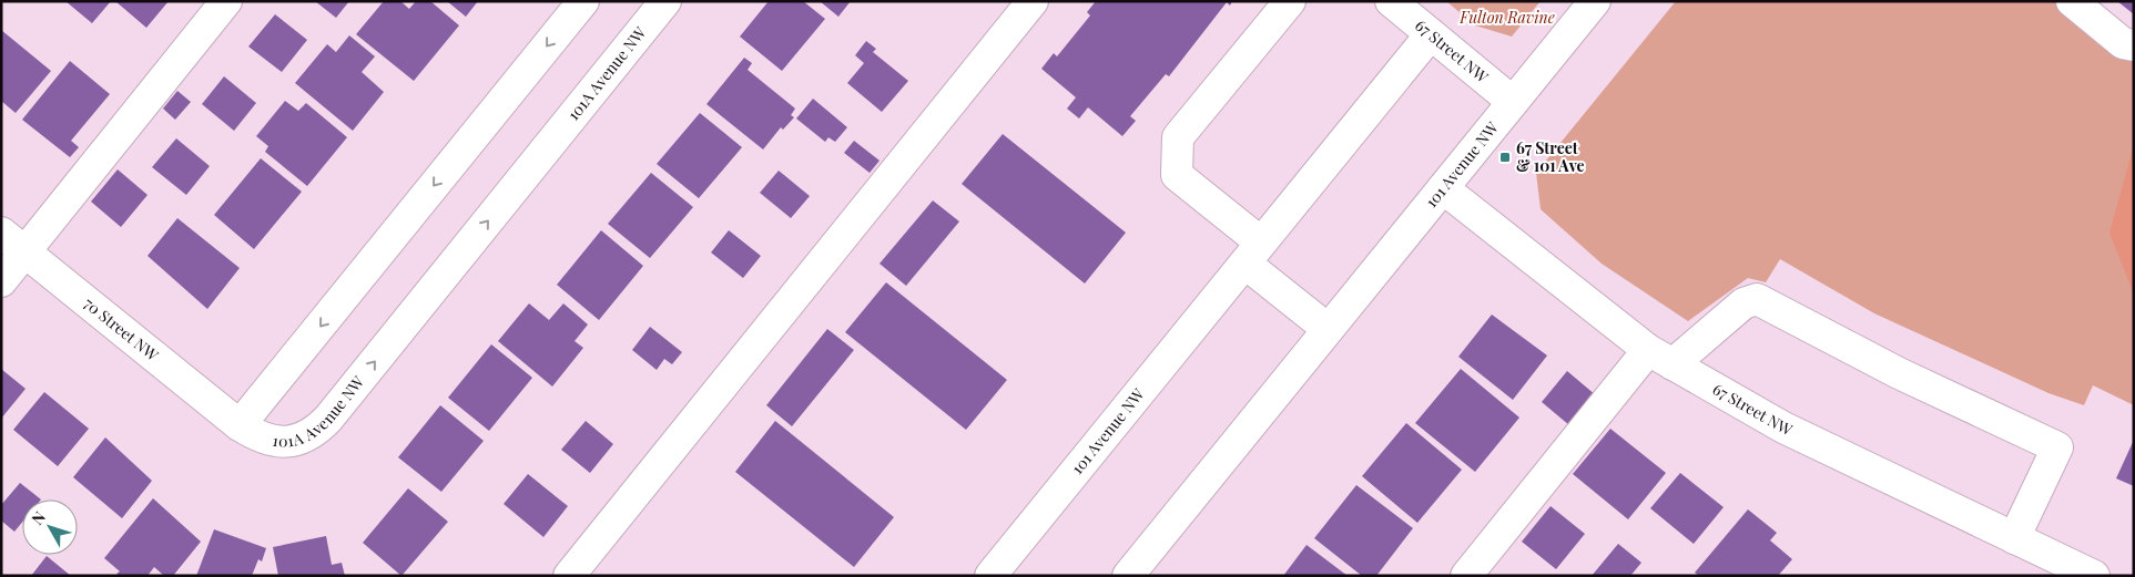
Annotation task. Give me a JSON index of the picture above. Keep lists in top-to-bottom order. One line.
{"streets":{"street":["67 Street NW","101A Avenue NW","101 Avenue NW","70 Street NW"]},"crossings":[["67 Street NW","101 Avenue NW"],["101A Avenue NW","70 Street NW"]],"parks":["Fulton Ravine"],"places":{"transit":["67 Street & 101 Ave"]},"north":"top left"}
